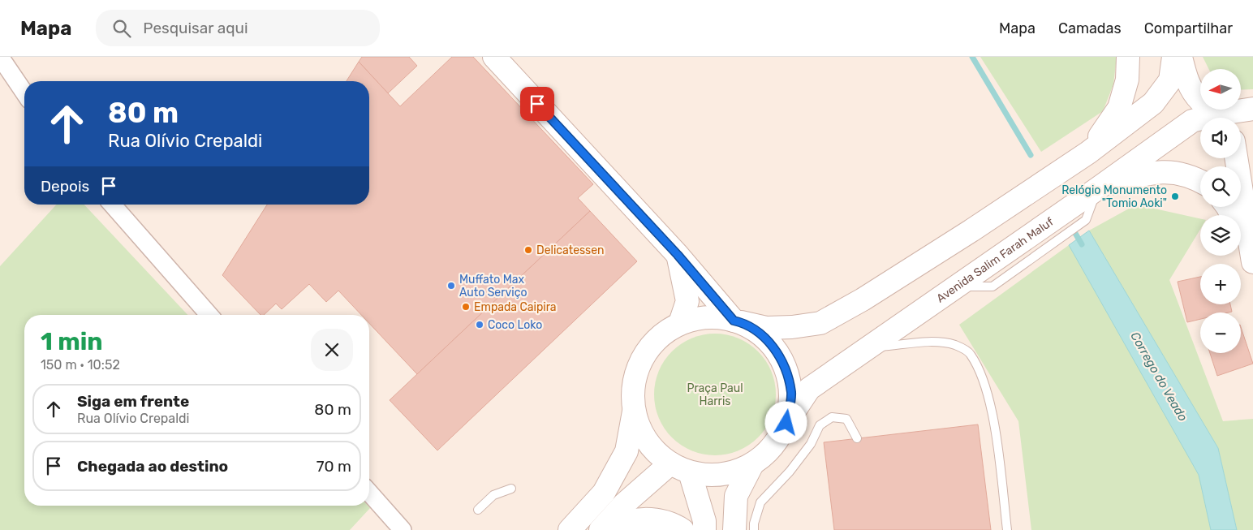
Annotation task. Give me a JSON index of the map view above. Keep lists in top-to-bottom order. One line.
{"streets":{"main road":["Avenida Salim Farah Maluf"]},"water":["Corrego do Veado"],"parks":["Praça Paul Harris"],"places":["Relógio Monumento \"Tomio Aoki\"","Delicatessen","Muffato Max Auto Serviço","Empada Caipira","Coco Loko"],"north":"left","page":{"header":"Mapa","search":"Pesquisar aqui","nav":["Mapa","Camadas","Compartilhar"],"map_buttons":["+","−"],"turn":["80 m","Rua Olívio Crepaldi"],"then":"Depois","heading":["1 min","150 m · 10:52"],"list":[{"name":"Siga em frente","note":"Rua Olívio Crepaldi","value":"80 m"},{"name":"Chegada ao destino","value":"70 m"}]}}
